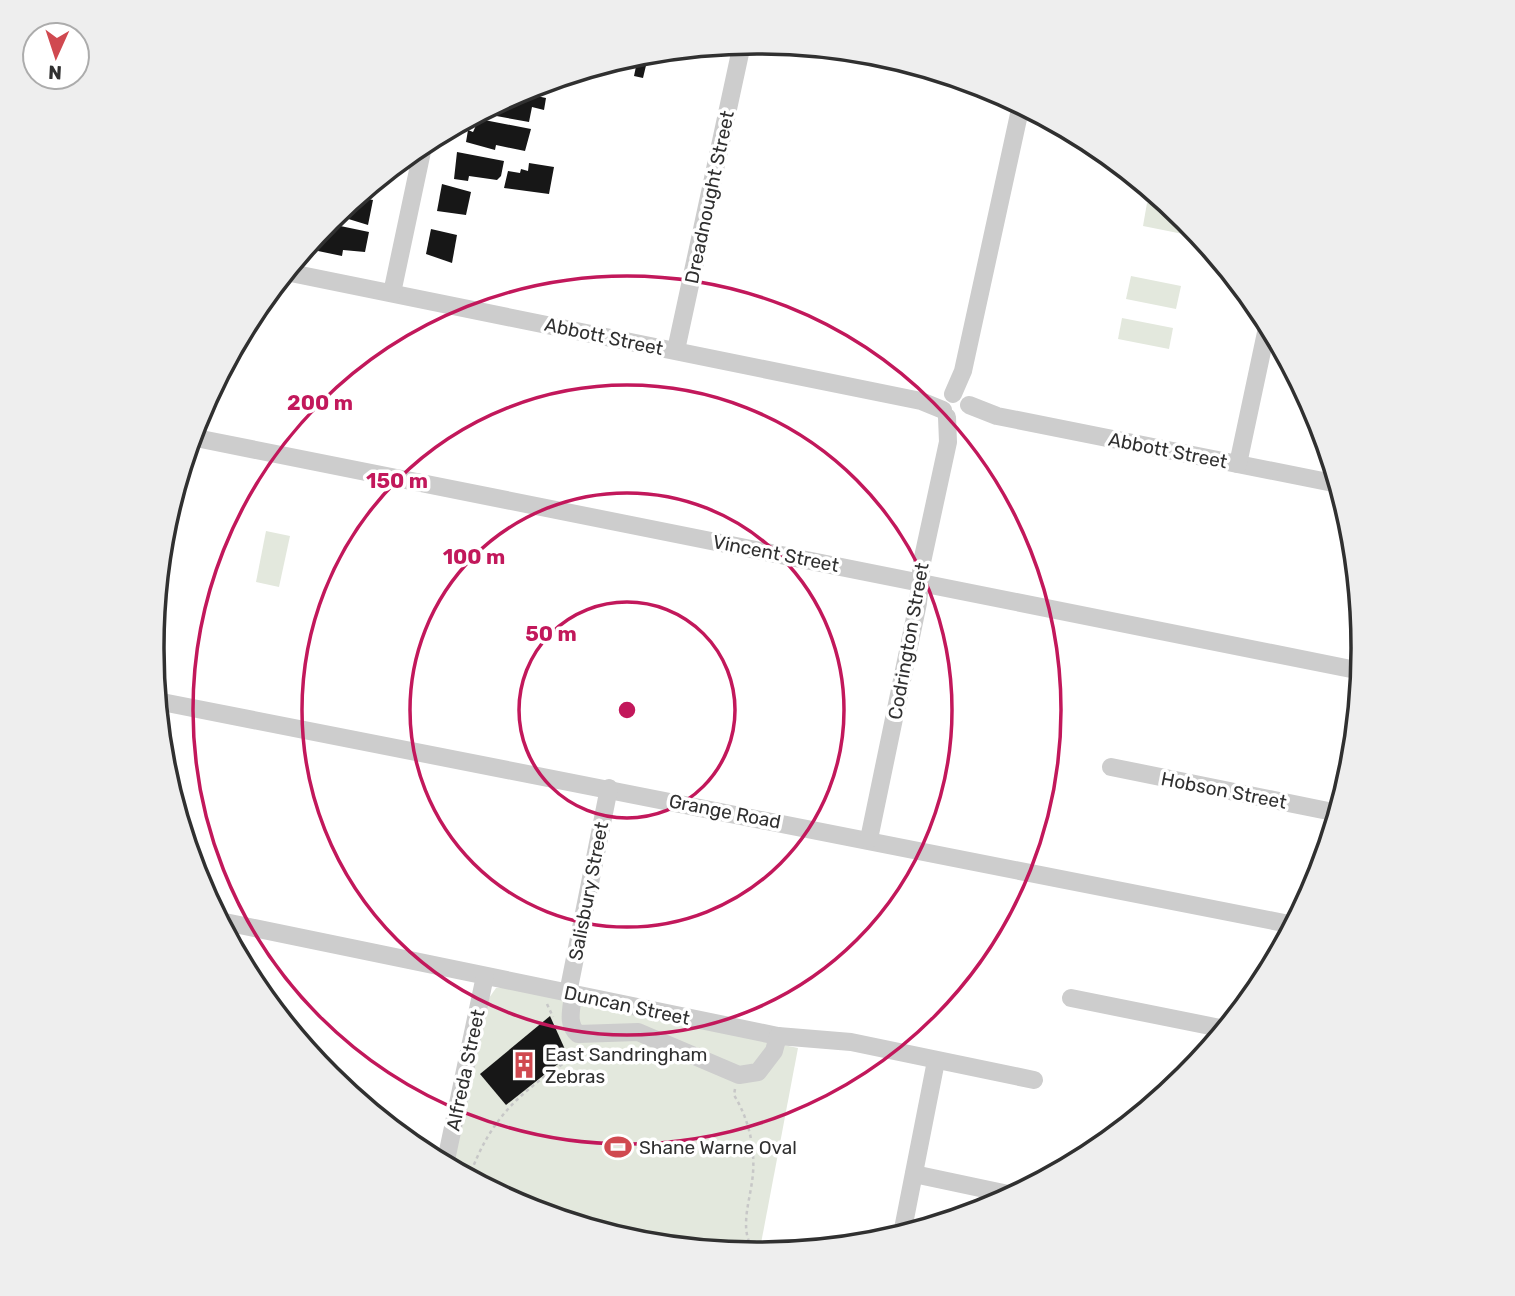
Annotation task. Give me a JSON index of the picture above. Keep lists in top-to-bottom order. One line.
{"streets":{"street":["Dreadnought Street","Abbott Street","Vincent Street","Codrington Street","Hobson Street","Grange Road","Salisbury Street","Duncan Street","Alfreda Street"]},"crossings":[["Dreadnought Street","Abbott Street"],["Abbott Street","Codrington Street"],["Vincent Street","Codrington Street"],["Codrington Street","Grange Road"],["Grange Road","Salisbury Street"],["Salisbury Street","Duncan Street"],["Duncan Street","Alfreda Street"]],"places":{"building":["East Sandringham Zebras"],"sports":["Shane Warne Oval"]},"north":"bottom","rings":["200 m","150 m","100 m","50 m"]}
